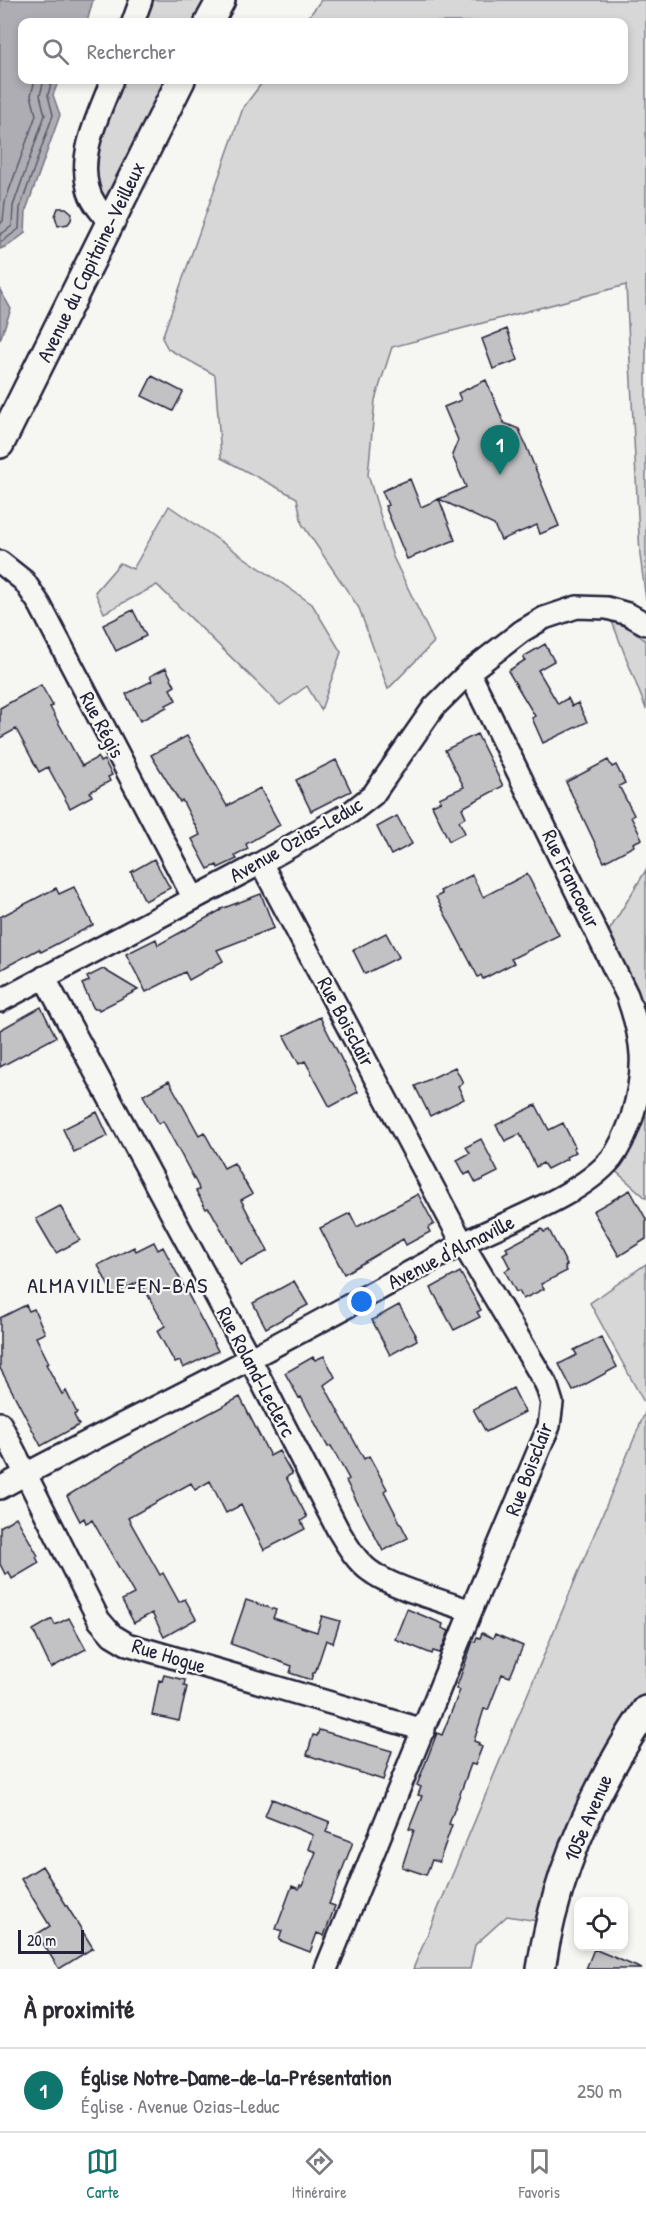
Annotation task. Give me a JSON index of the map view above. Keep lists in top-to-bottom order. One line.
{"streets":{"street":["Avenue du Capitaine-Veilleux","Rue Régis","Avenue Ozias-Leduc","Rue Francoeur","Rue Boisclair","Avenue d'Almaville","Rue Roland-Leclerc","Rue Hogue","105e Avenue"]},"crossings":[["Rue Régis","Avenue Ozias-Leduc"],["Avenue Ozias-Leduc","Rue Francoeur"],["Avenue Ozias-Leduc","Rue Boisclair"],["Avenue Ozias-Leduc","Rue Roland-Leclerc"],["Rue Francoeur","Avenue d'Almaville"],["Rue Boisclair","Avenue d'Almaville"],["Rue Boisclair","Rue Roland-Leclerc"],["Rue Boisclair","Rue Hogue"],["Avenue d'Almaville","Rue Roland-Leclerc"],["Avenue d'Almaville","Rue Hogue"]],"districts":["ALMAVILLE-EN-BAS"],"scale_bar":"20 m","page":{"search":"Rechercher","pins":"1","scale":"20 m","heading":"À proximité","list":[{"mark":"1","name":"Église Notre-Dame-de-la-Présentation","note":"Église · Avenue Ozias-Leduc","value":"250 m"}],"nav":["Carte","Itinéraire","Favoris"]}}
